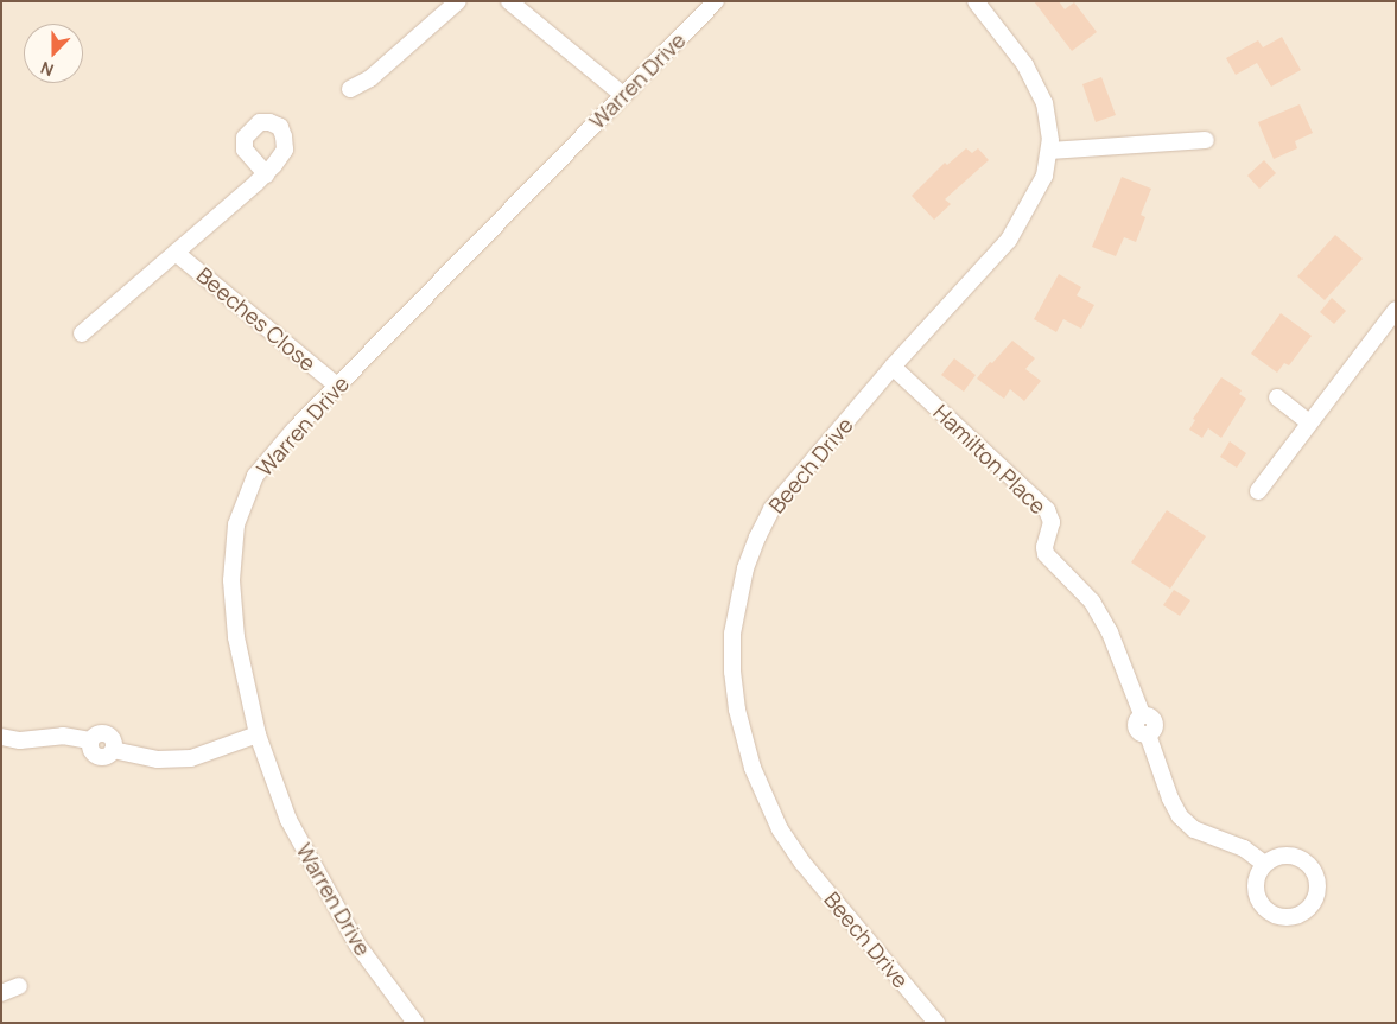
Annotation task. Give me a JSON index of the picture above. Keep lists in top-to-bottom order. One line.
{"streets":{"street":["Warren Drive","Beeches Close","Hamilton Place","Beech Drive"]},"crossings":[["Warren Drive","Beeches Close"],["Hamilton Place","Beech Drive"]],"north":"bottom"}
